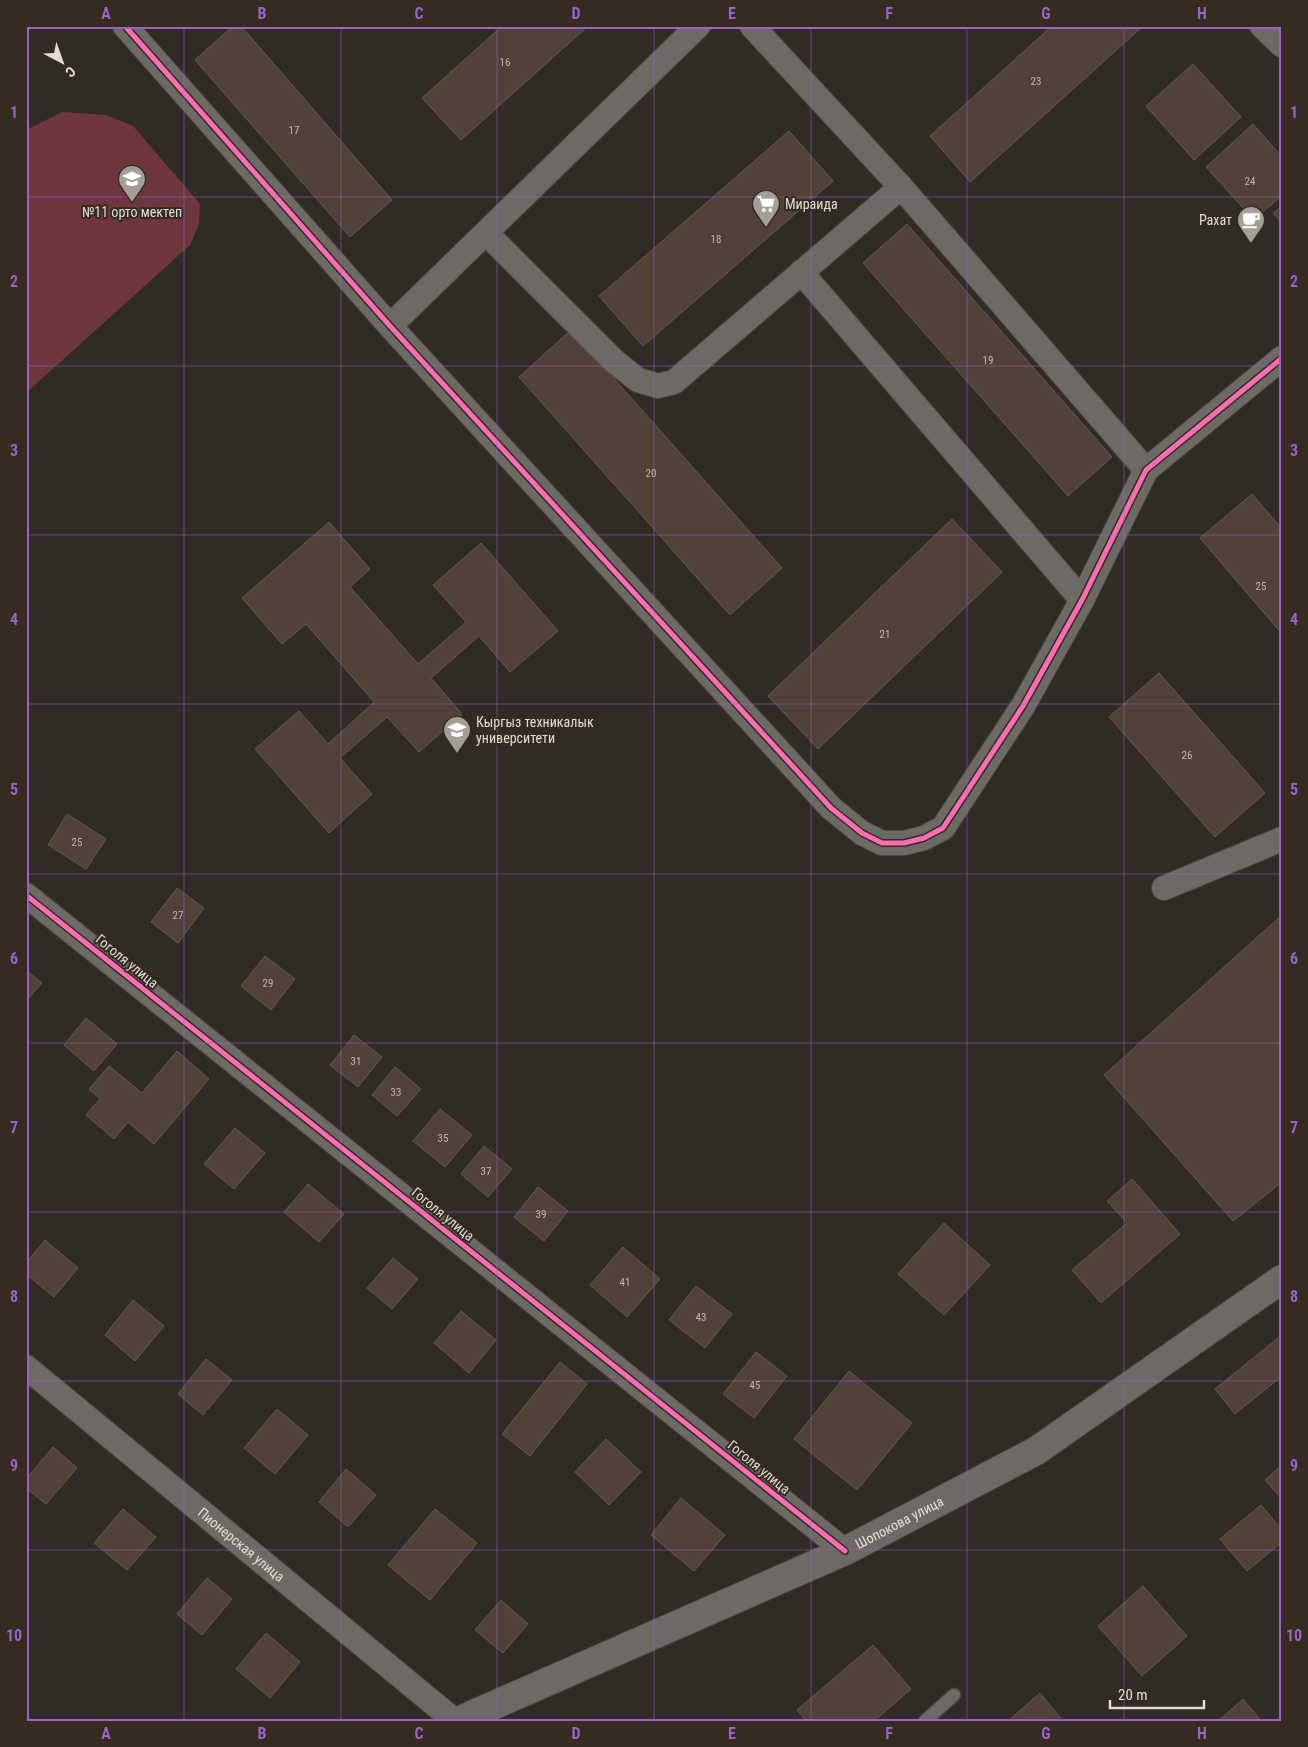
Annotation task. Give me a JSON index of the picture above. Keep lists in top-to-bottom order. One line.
{"streets":{"street":["Гоголя улица","Шопокова улица","Пионерская улица"]},"crossings":[["Гоголя улица","Шопокова улица"],["Шопокова улица","Пионерская улица"]],"places":{"school or university":["№11 орто мектеп","Кыргыз техникалык университети"],"supermarket":["Мираида"],"cafe":["Рахат"]},"house_numbers":["16","23","17","24","18","19","20","25","21","26","25","27","29","31","33","35","37","39","41","43","45"],"scale_bar":"20 m","north":"bottom right","grid":{"columns":["A","B","C","D","E","F","G","H"],"rows":["1","2","3","4","5","6","7","8","9","10"]}}
